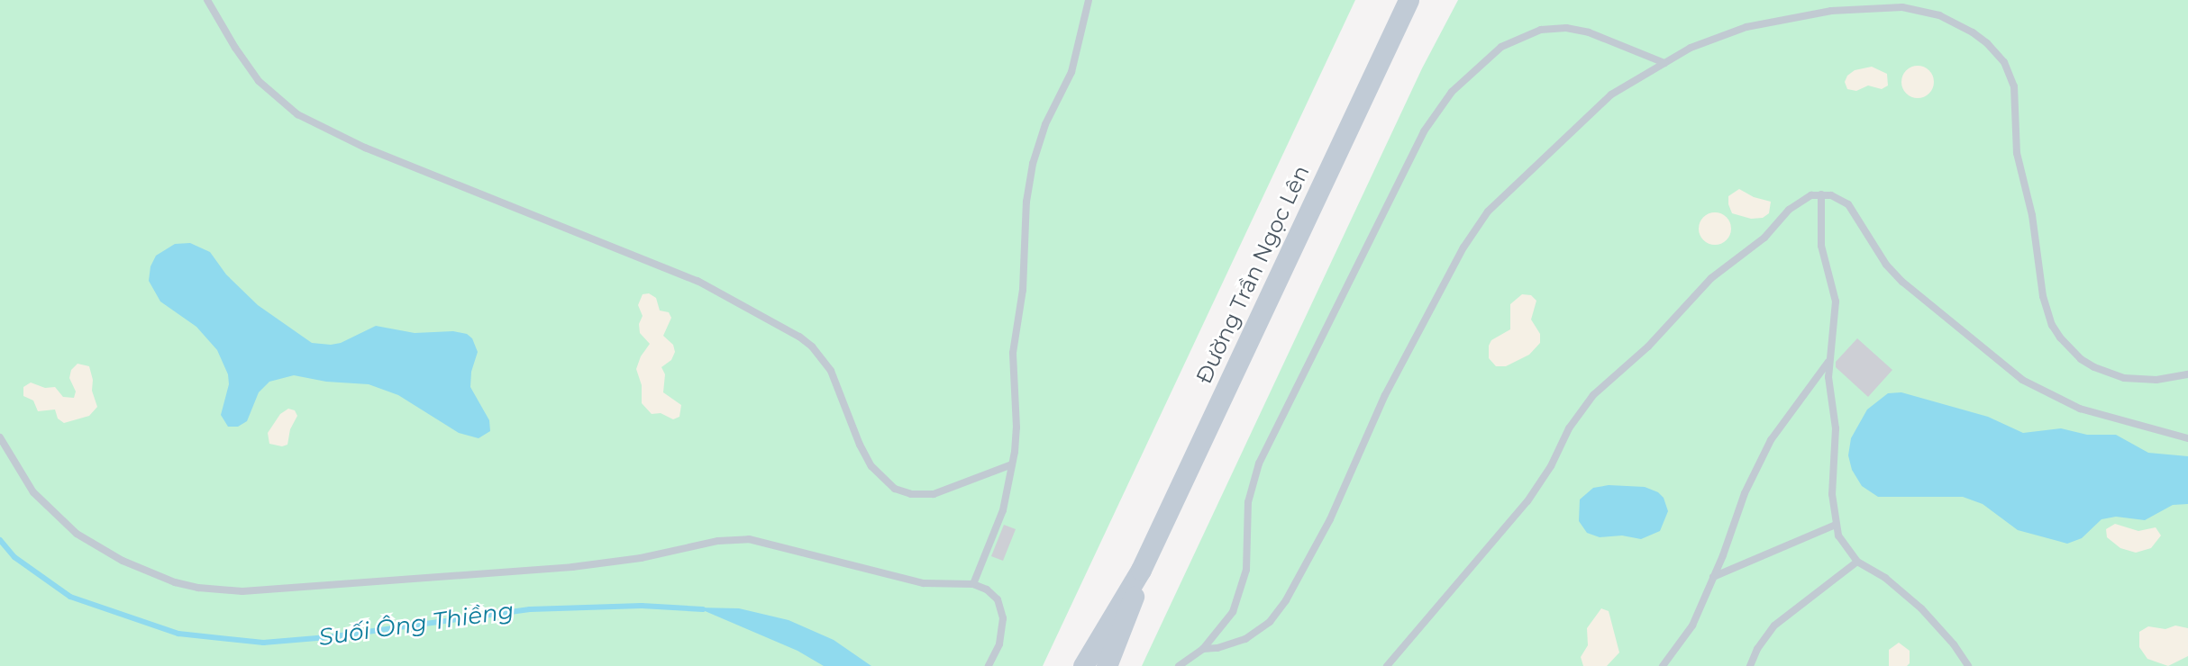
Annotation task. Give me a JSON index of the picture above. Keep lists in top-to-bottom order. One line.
{"streets":{"street":["Đường Trần Ngọc Lên"]},"water":["Suối Ông Thiềng"]}
